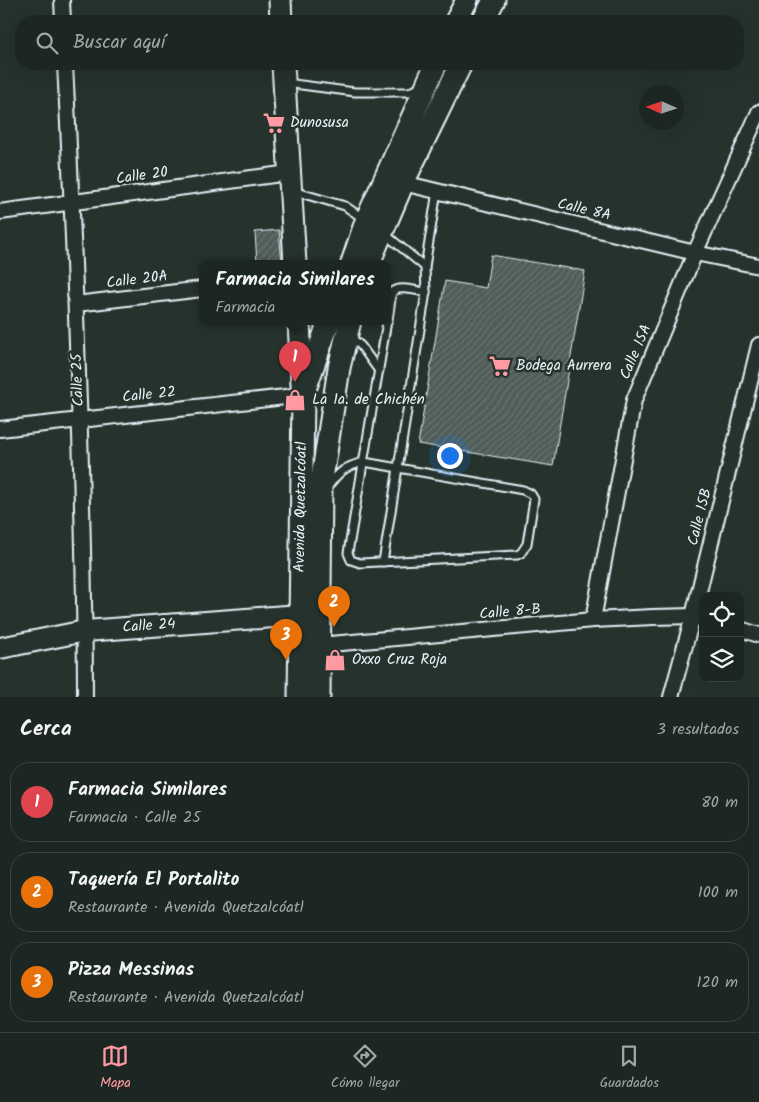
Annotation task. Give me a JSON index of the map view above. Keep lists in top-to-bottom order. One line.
{"streets":{"main road":["Avenida Quetzalcóatl"],"street":["Calle 20","Calle 8A","Calle 20A","Calle 15A","Calle 25","Calle 22","Calle 15B","Calle 8-B","Calle 24"]},"crossings":[["Calle 20","Calle 25"],["Calle 8A","Calle 15A"],["Calle 20A","Calle 25"],["Calle 15A","Calle 8-B"],["Calle 25","Calle 22"],["Calle 25","Calle 24"],["Calle 22","Avenida Quetzalcóatl"],["Avenida Quetzalcóatl","Calle 8-B"],["Avenida Quetzalcóatl","Calle 24"],["Calle 15B","Calle 8-B"]],"places":{"supermarket":["Dunosusa","Bodega Aurrera"],"shop":["La 1a. de Chichén","Oxxo Cruz Roja"]},"north":"left","page":{"search":"Buscar aquí","popup":["Farmacia Similares","Farmacia"],"pins":["1","2","3"],"heading":["Cerca","3 resultados"],"list":[{"mark":"1","name":"Farmacia Similares","note":"Farmacia · Calle 25","value":"80 m"},{"mark":"2","name":"Taquería El Portalito","note":"Restaurante · Avenida Quetzalcóatl","value":"100 m"},{"mark":"3","name":"Pizza Messinas","note":"Restaurante · Avenida Quetzalcóatl","value":"120 m"}],"nav":["Mapa","Cómo llegar","Guardados"]}}
